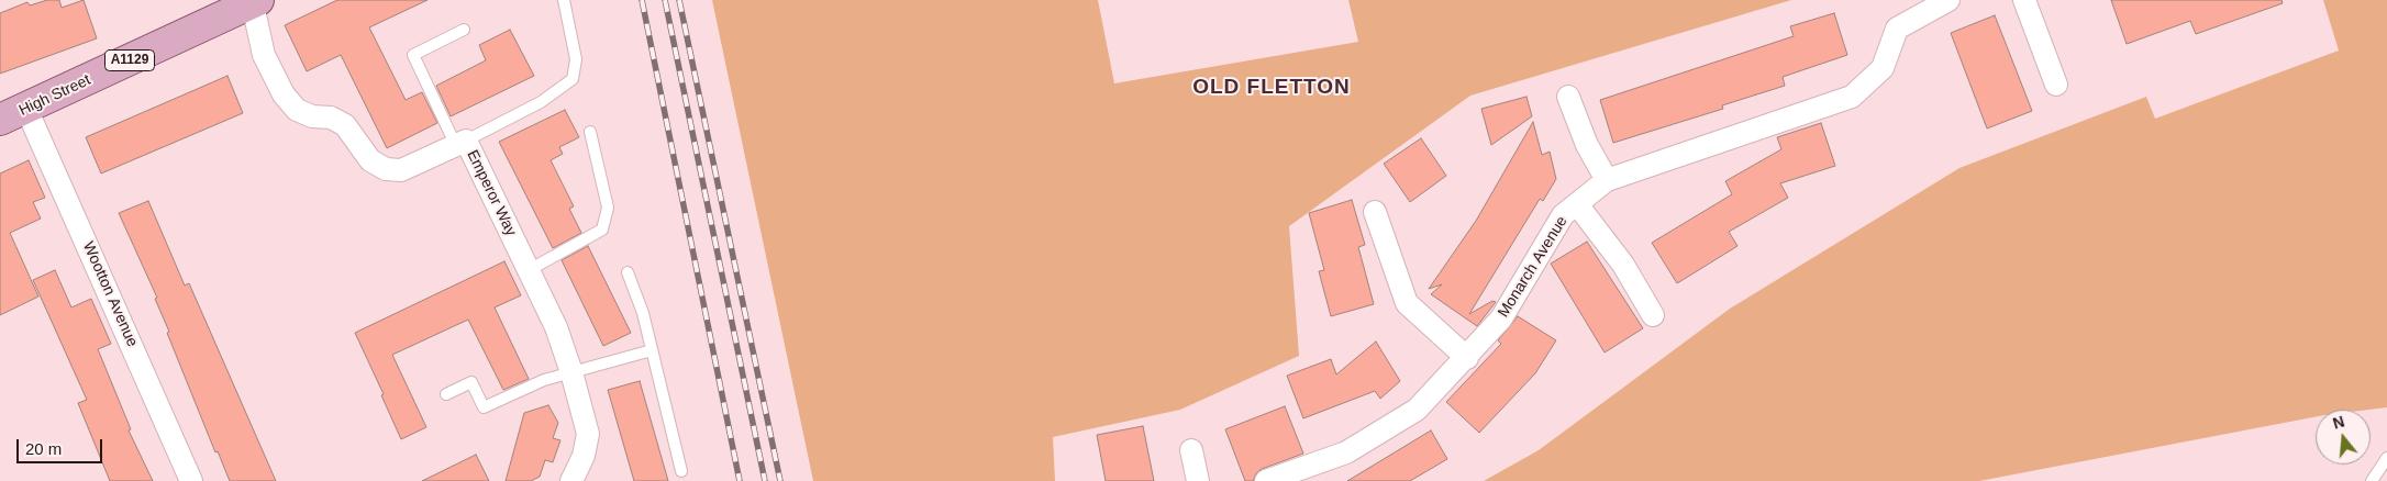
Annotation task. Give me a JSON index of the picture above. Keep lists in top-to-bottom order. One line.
{"streets":{"main road":["A1129","High Street"],"street":["Emperor Way","Monarch Avenue","Wootton Avenue"]},"crossings":[["High Street","Emperor Way"],["High Street","Wootton Avenue"]],"districts":["OLD FLETTON"],"scale_bar":"20 m","north":"top"}
